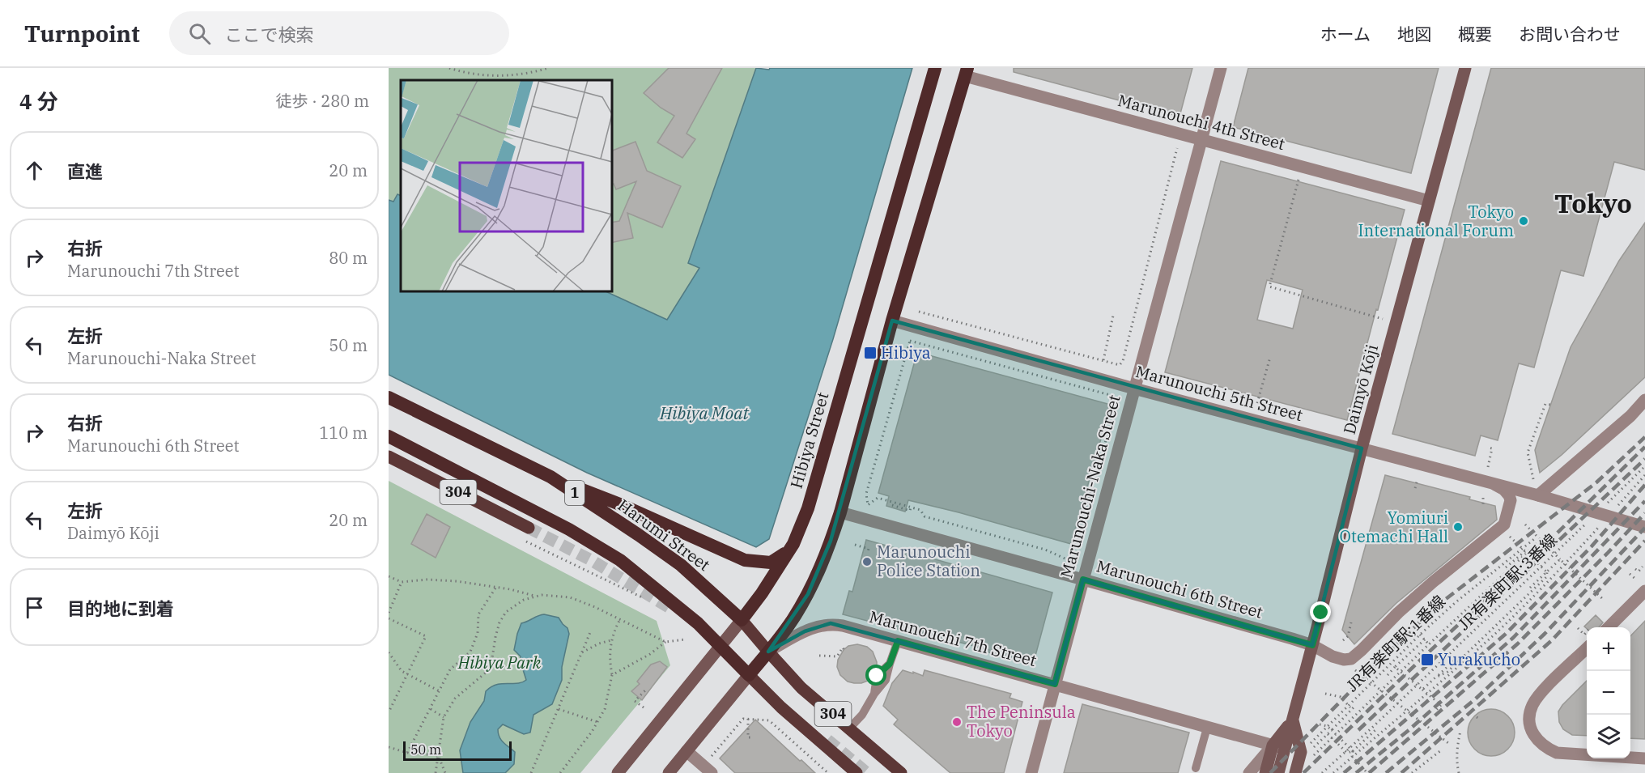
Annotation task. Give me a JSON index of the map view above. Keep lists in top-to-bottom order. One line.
{"streets":{"highway":["Hibiya Street","1","Harumi Street"],"main road":["Daimyō Kōji","304"],"street":["Marunouchi 4th Street","Marunouchi 5th Street","Marunouchi-Naka Street","Marunouchi 6th Street","Marunouchi 7th Street"],"path":["JR有楽町駅;3番線","JR有楽町駅;1番線"]},"crossings":[["Marunouchi 4th Street","Daimyō Kōji"],["Marunouchi 4th Street","Marunouchi-Naka Street"],["Daimyō Kōji","Marunouchi 5th Street"],["Daimyō Kōji","Marunouchi 6th Street"],["Daimyō Kōji","Marunouchi 7th Street"],["Marunouchi 5th Street","Marunouchi-Naka Street"],["Marunouchi 5th Street","Marunouchi 6th Street"],["Hibiya Street","1"],["Hibiya Street","Harumi Street"],["Marunouchi-Naka Street","Marunouchi 6th Street"],["Marunouchi-Naka Street","Marunouchi 7th Street"],["304","1"],["1","Harumi Street"],["Harumi Street","Marunouchi 7th Street"]],"districts":["Tokyo"],"water":["Hibiya Moat"],"parks":["Hibiya Park"],"places":{"other":["Tokyo International Forum","Yomiuri Otemachi Hall","Marunouchi Police Station","The Peninsula Tokyo"],"transit":["Hibiya","Yurakucho"]},"scale_bar":"50 m","page":{"header":"Turnpoint","search":"ここで検索","nav":["ホーム","地図","概要","お問い合わせ"],"heading":["4 分","徒歩 · 280 m"],"list":[["直進","20 m"],["右折","Marunouchi 7th Street","80 m"],["左折","Marunouchi-Naka Street","50 m"],["右折","Marunouchi 6th Street","110 m"],["左折","Daimyō Kōji","20 m"],"目的地に到着"],"map_buttons":["+","−"],"scale":"50 m"}}
